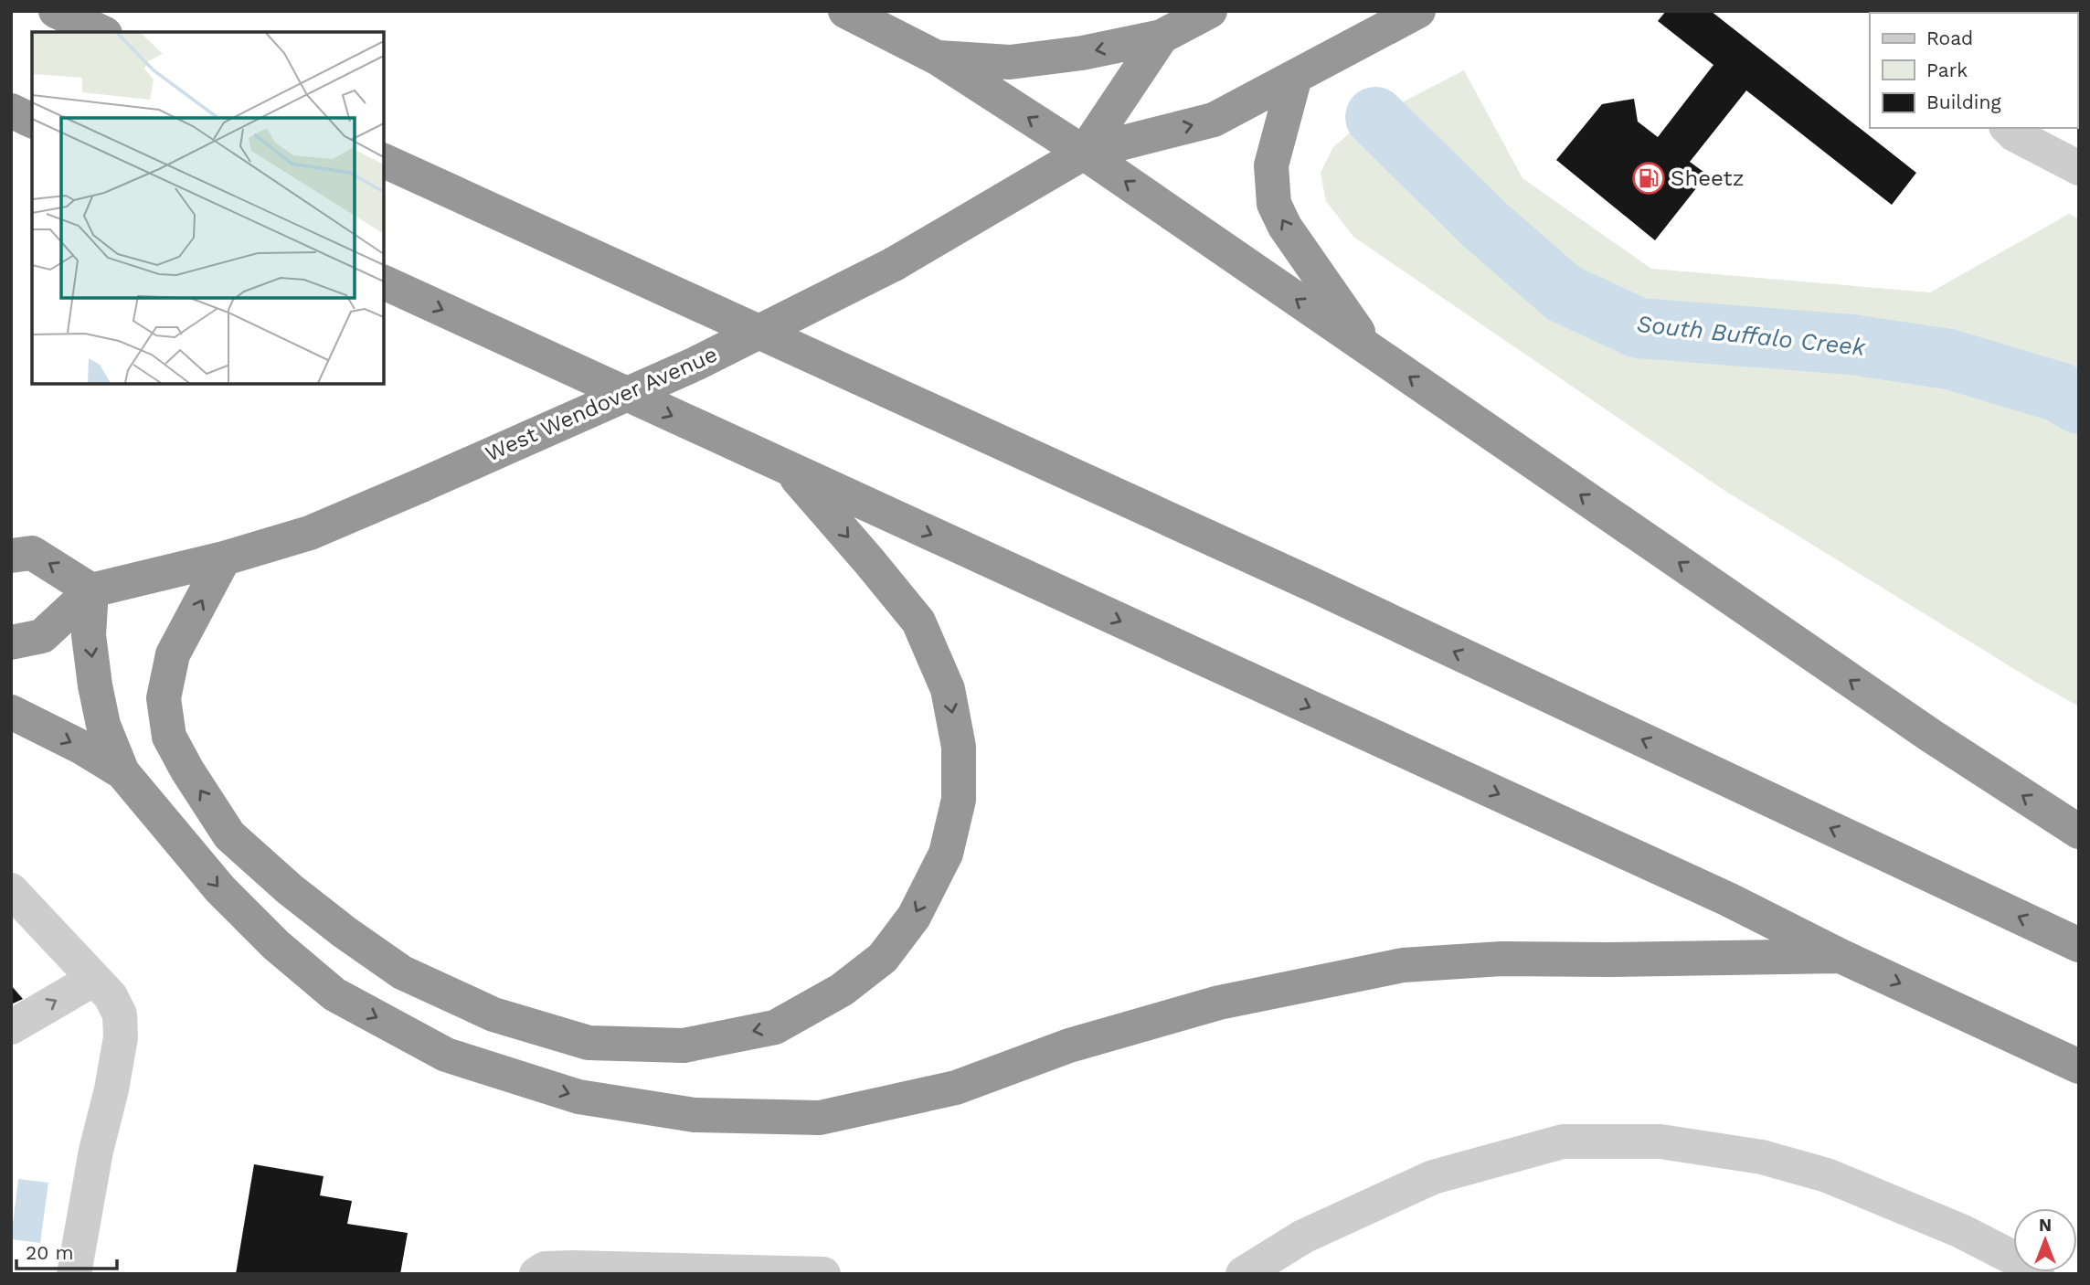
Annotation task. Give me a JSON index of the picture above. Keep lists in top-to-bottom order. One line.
{"streets":{"highway":["West Wendover Avenue"]},"water":["South Buffalo Creek"],"places":{"fuel station":["Sheetz"]},"legend":["Road","Park","Building"],"scale_bar":"20 m","north":"top"}
